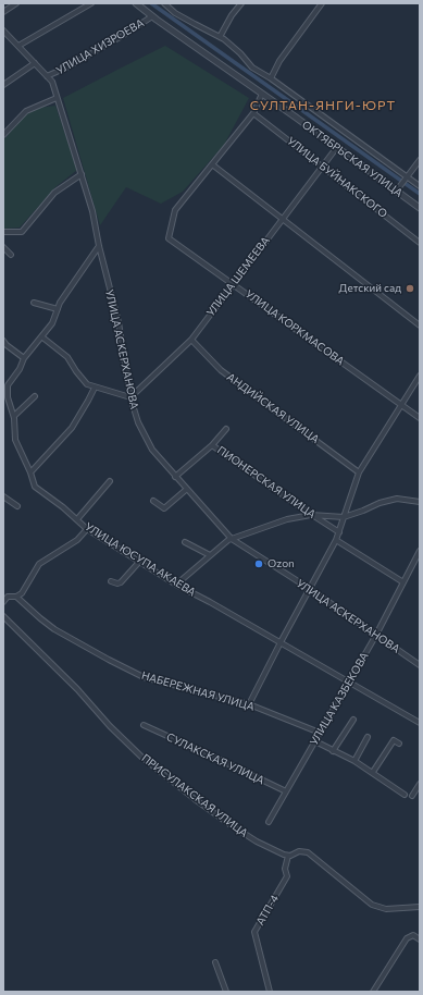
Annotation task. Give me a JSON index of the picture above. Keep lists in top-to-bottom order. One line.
{"streets":{"street":["УЛИЦА ХИЗРОЕВА","ОКТЯБРЬСКАЯ УЛИЦА","УЛИЦА БУЙНАКСКОГО","УЛИЦА ШЕМЕЕВА","УЛИЦА КОРКМАСОВА","УЛИЦА АСКЕРХАНОВА","АНДИЙСКАЯ УЛИЦА","ПИОНЕРСКАЯ УЛИЦА","УЛИЦА ЮСУПА АКАЕВА","НАБЕРЕЖНАЯ УЛИЦА","УЛИЦА КАЗБЕКОВА","СУЛАКСКАЯ УЛИЦА","ПРИСУЛАКСКАЯ УЛИЦА","АТП-4"]},"crossings":[["УЛИЦА ХИЗРОЕВА","ОКТЯБРЬСКАЯ УЛИЦА"],["УЛИЦА ХИЗРОЕВА","УЛИЦА АСКЕРХАНОВА"],["ОКТЯБРЬСКАЯ УЛИЦА","УЛИЦА ШЕМЕЕВА"],["УЛИЦА БУЙНАКСКОГО","УЛИЦА ШЕМЕЕВА"],["УЛИЦА ШЕМЕЕВА","УЛИЦА КОРКМАСОВА"],["УЛИЦА ШЕМЕЕВА","УЛИЦА АСКЕРХАНОВА"],["УЛИЦА ШЕМЕЕВА","АНДИЙСКАЯ УЛИЦА"],["УЛИЦА АСКЕРХАНОВА","ПИОНЕРСКАЯ УЛИЦА"],["УЛИЦА АСКЕРХАНОВА","УЛИЦА ЮСУПА АКАЕВА"],["УЛИЦА АСКЕРХАНОВА","УЛИЦА КАЗБЕКОВА"],["УЛИЦА ЮСУПА АКАЕВА","УЛИЦА КАЗБЕКОВА"],["НАБЕРЕЖНАЯ УЛИЦА","УЛИЦА КАЗБЕКОВА"],["УЛИЦА КАЗБЕКОВА","СУЛАКСКАЯ УЛИЦА"],["ПРИСУЛАКСКАЯ УЛИЦА","АТП-4"]],"districts":["СУЛТАН-ЯНГИ-ЮРТ"],"places":["Детский сад","Ozon"]}
